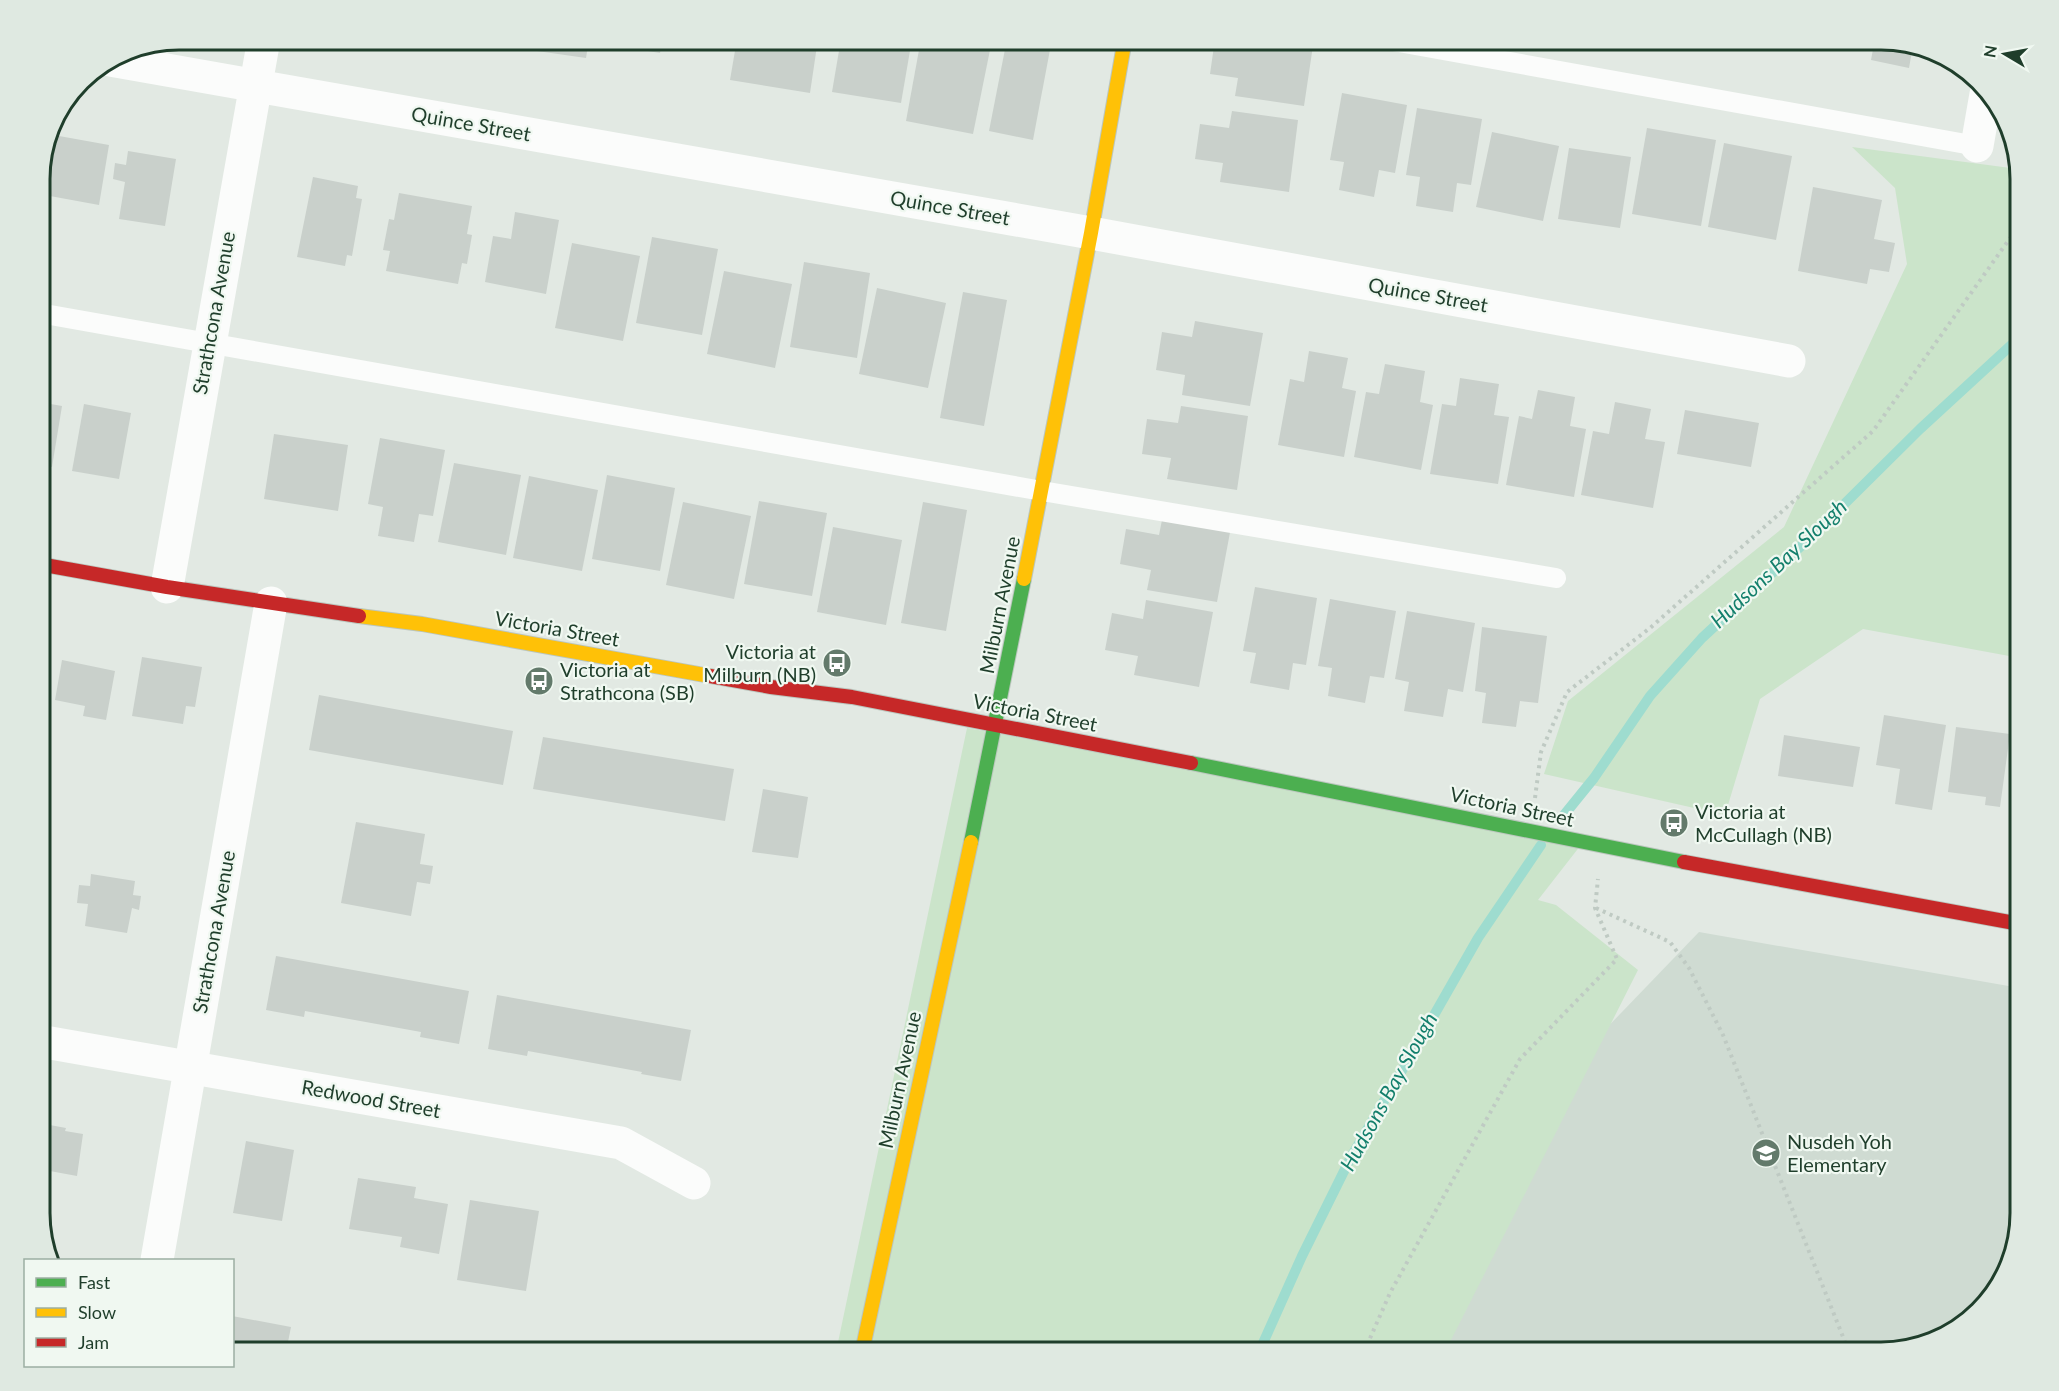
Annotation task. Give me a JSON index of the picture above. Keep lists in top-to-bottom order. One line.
{"streets":{"street":["Quince Street","Strathcona Avenue","Milburn Avenue","Victoria Street","Redwood Street"]},"crossings":[["Quince Street","Strathcona Avenue"],["Quince Street","Milburn Avenue"],["Strathcona Avenue","Victoria Street"],["Strathcona Avenue","Redwood Street"],["Milburn Avenue","Victoria Street"]],"water":["Hudsons Bay Slough"],"places":{"bus stop":["Victoria at Milburn (NB)","Victoria at Strathcona (SB)","Victoria at McCullagh (NB)"],"school or university":["Nusdeh Yoh Elementary"]},"legend":["Fast","Slow","Jam"],"north":"left"}
